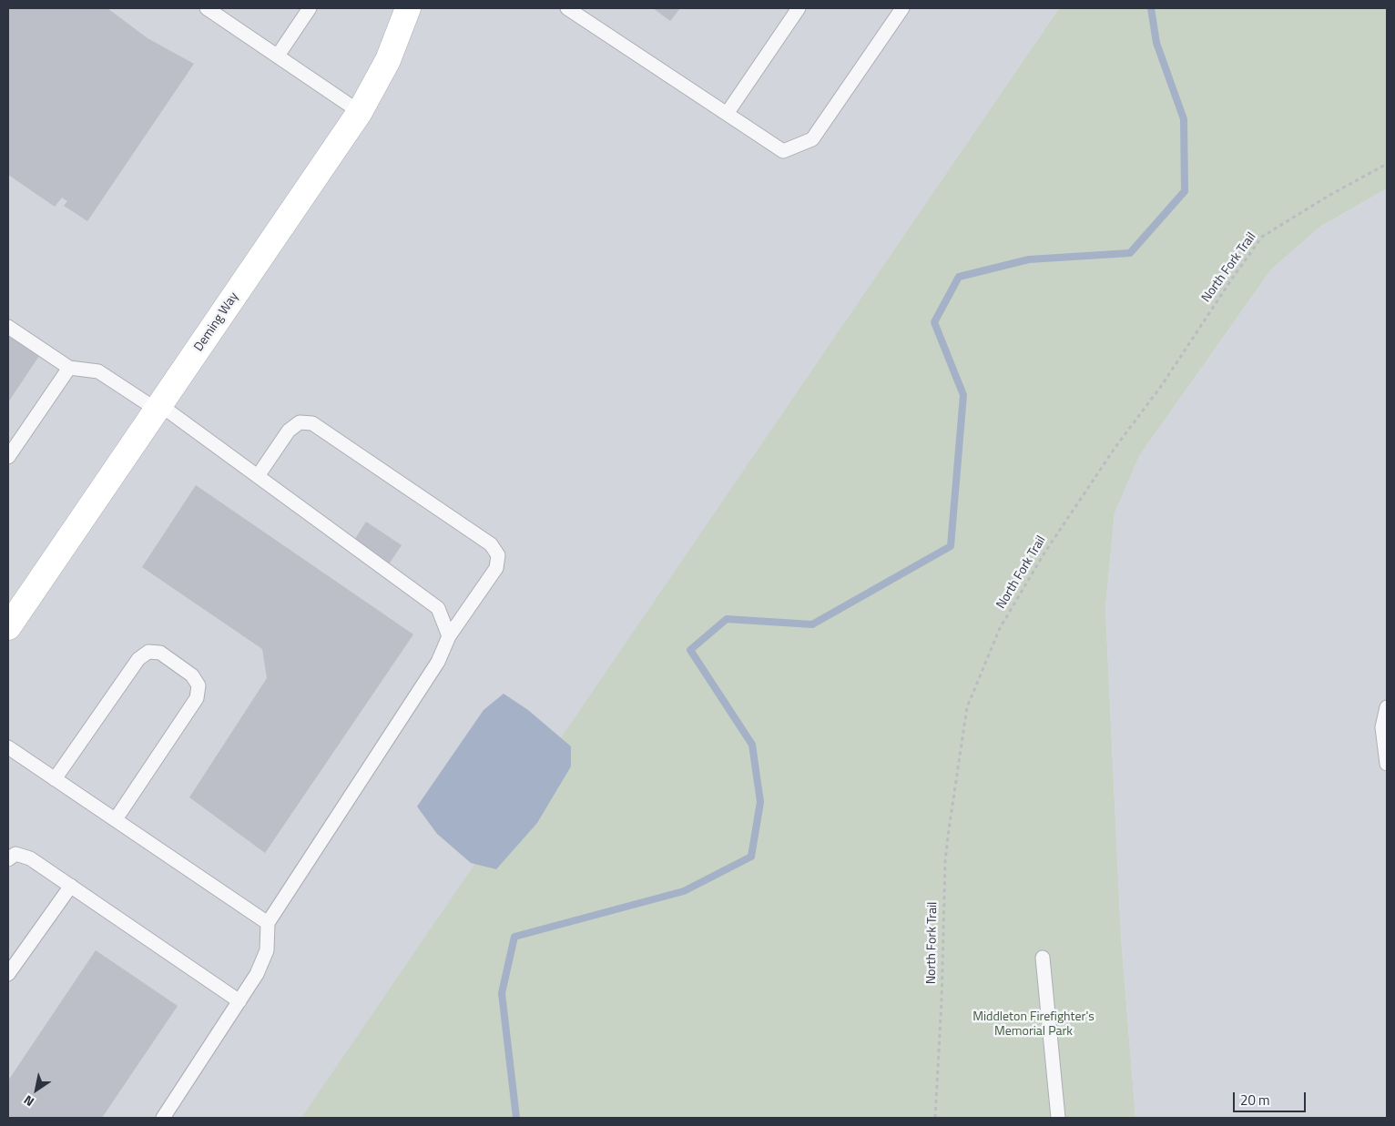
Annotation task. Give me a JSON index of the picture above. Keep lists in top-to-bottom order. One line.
{"streets":{"street":["Deming Way"],"path":["North Fork Trail"]},"parks":["Middleton Firefighter's Memorial Park"],"scale_bar":"20 m","north":"bottom left"}
